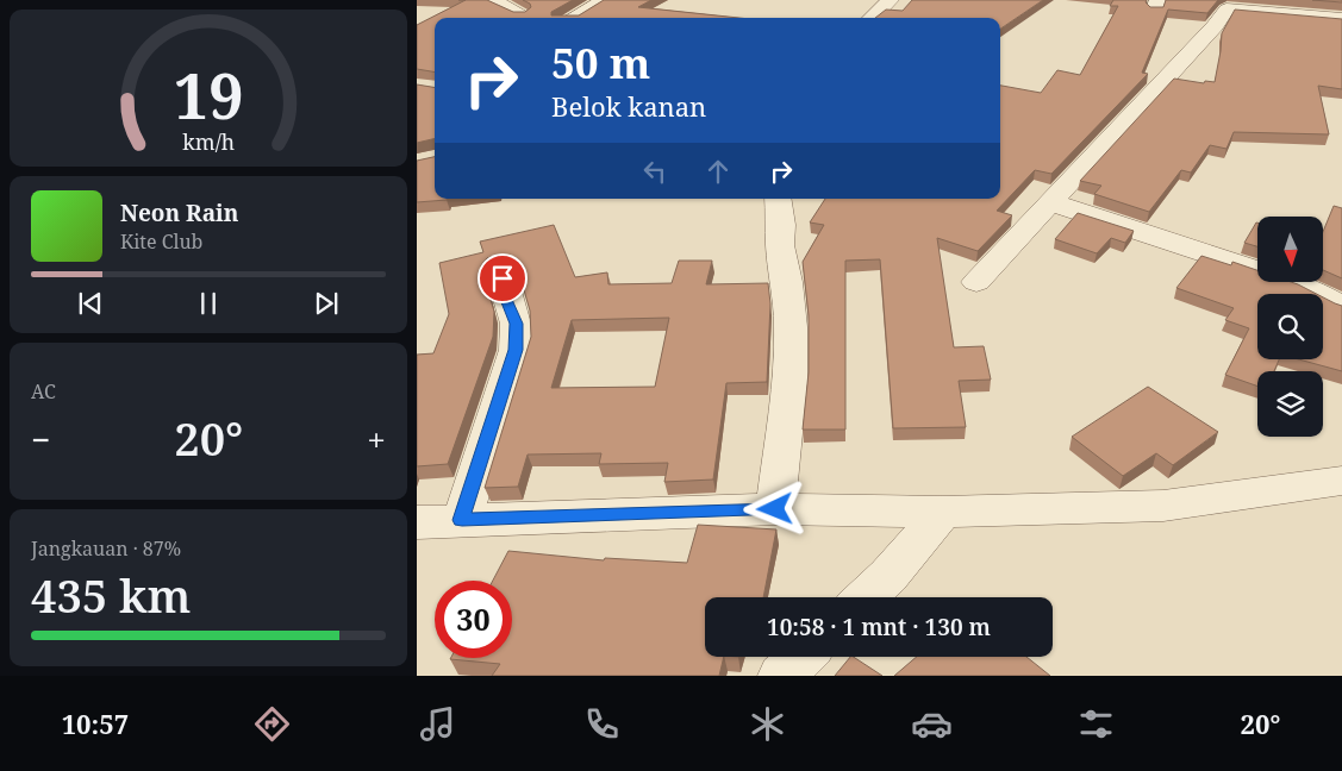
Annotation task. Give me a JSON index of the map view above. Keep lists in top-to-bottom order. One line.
{"north":"bottom","page":{"turn":["50 m","Belok kanan"],"song":["Neon Rain","Kite Club"],"tile":["AC",["Jangkauan · 87%","435 km"]],"heat":["−","20°","+"],"limit":"30","trip":"10:58 · 1 mnt · 130 m","tabs":["10:57","20°"],"gauge":["19","km/h"]}}
